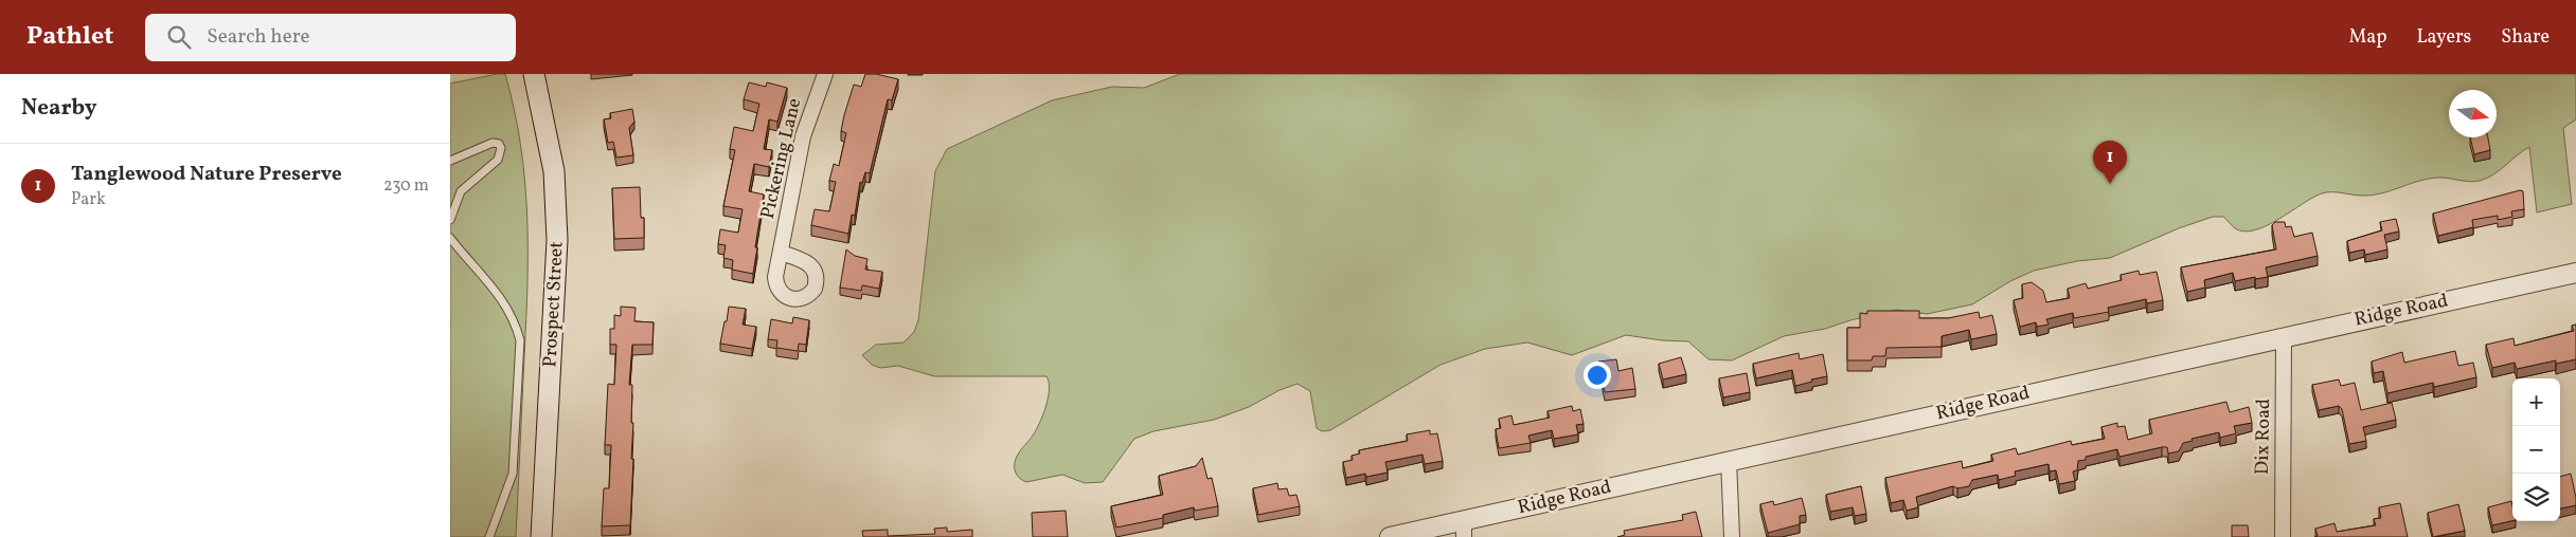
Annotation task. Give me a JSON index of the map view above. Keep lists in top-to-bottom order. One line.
{"streets":{"main road":["Prospect Street"],"street":["Pickering Lane","Ridge Road","Dix Road"]},"crossings":[["Ridge Road","Dix Road"]],"north":"right","page":{"header":"Pathlet","search":"Search here","nav":["Map","Layers","Share"],"heading":"Nearby","pins":"1","list":[{"mark":"1","name":"Tanglewood Nature Preserve","note":"Park","value":"230 m"}],"map_buttons":["+","−"]}}
